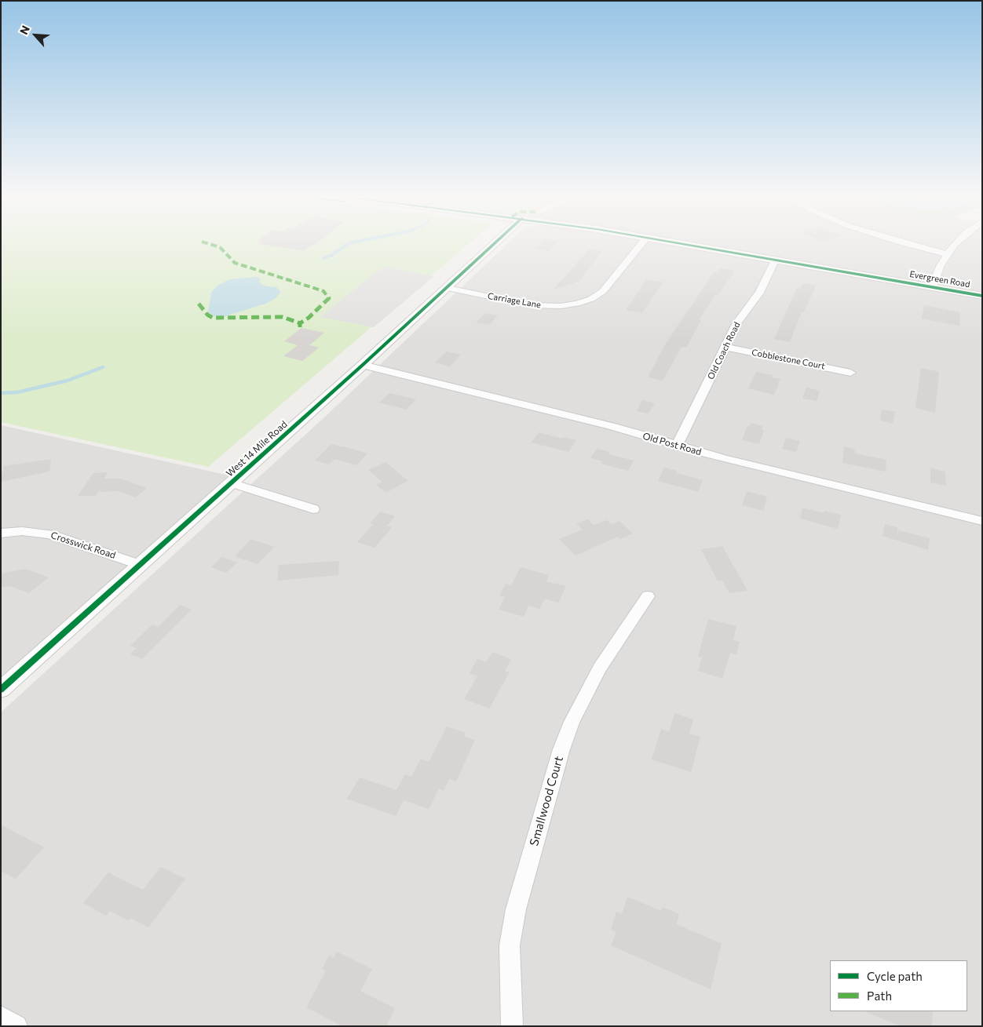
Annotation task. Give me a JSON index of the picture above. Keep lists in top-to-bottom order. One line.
{"streets":{"street":["Evergreen Road","Carriage Lane","Old Coach Road","Cobblestone Court","Old Post Road","West 14 Mile Road","Crosswick Road","Smallwood Court"]},"crossings":[["Evergreen Road","Old Coach Road"],["Carriage Lane","West 14 Mile Road"],["Old Coach Road","Cobblestone Court"],["Old Coach Road","Old Post Road"],["Old Post Road","West 14 Mile Road"],["West 14 Mile Road","Crosswick Road"]],"legend":["Cycle path","Path"],"north":"top left"}
